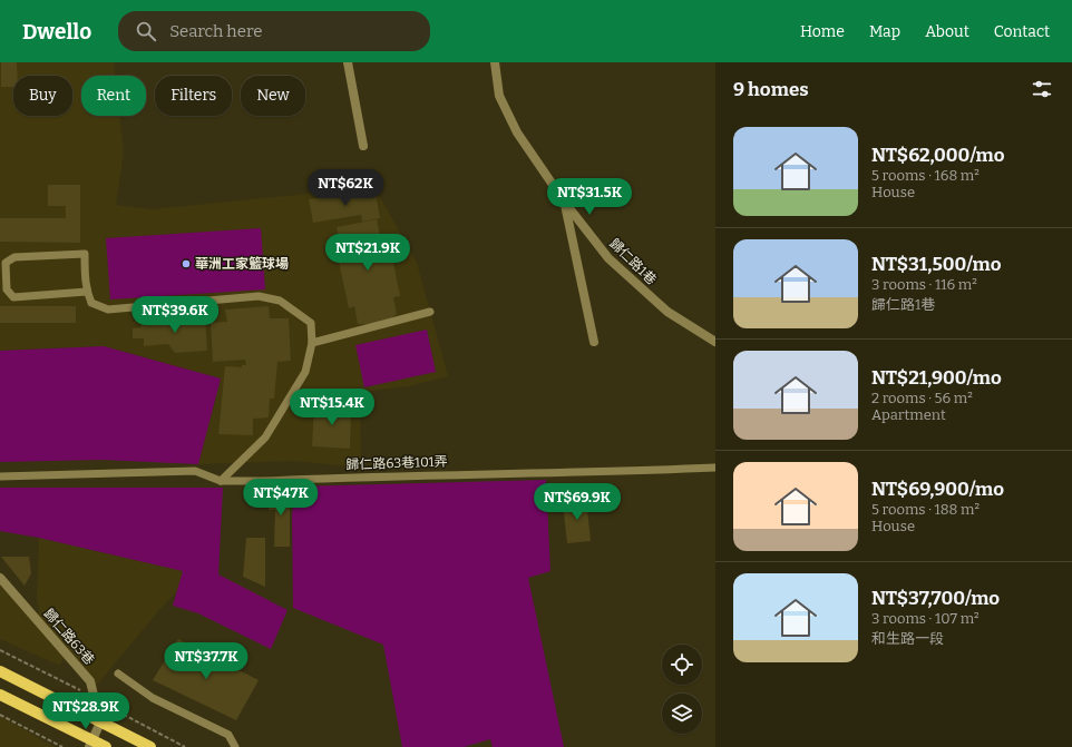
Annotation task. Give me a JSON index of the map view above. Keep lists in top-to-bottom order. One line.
{"streets":{"street":["歸仁路1巷","歸仁路63巷"],"lane":["歸仁路63巷101弄"]},"places":["華洲工家籃球場"],"page":{"header":"Dwello","search":"Search here","nav":["Home","Map","About","Contact"],"heading":"9 homes","chip":["Buy","Rent","Filters","New"],"list":[{"name":"NT$62,000/mo","note":"5 rooms · 168 m² · House"},{"name":"NT$31,500/mo","note":"3 rooms · 116 m² · 歸仁路1巷"},{"name":"NT$21,900/mo","note":"2 rooms · 56 m² · Apartment"},{"name":"NT$69,900/mo","note":"5 rooms · 188 m² · House"},{"name":"NT$37,700/mo","note":"3 rooms · 107 m² · 和生路一段"}],"price":["NT$62K","NT$31.5K","NT$21.9K","NT$39.6K","NT$15.4K","NT$47K","NT$69.9K","NT$37.7K","NT$28.9K"]}}
